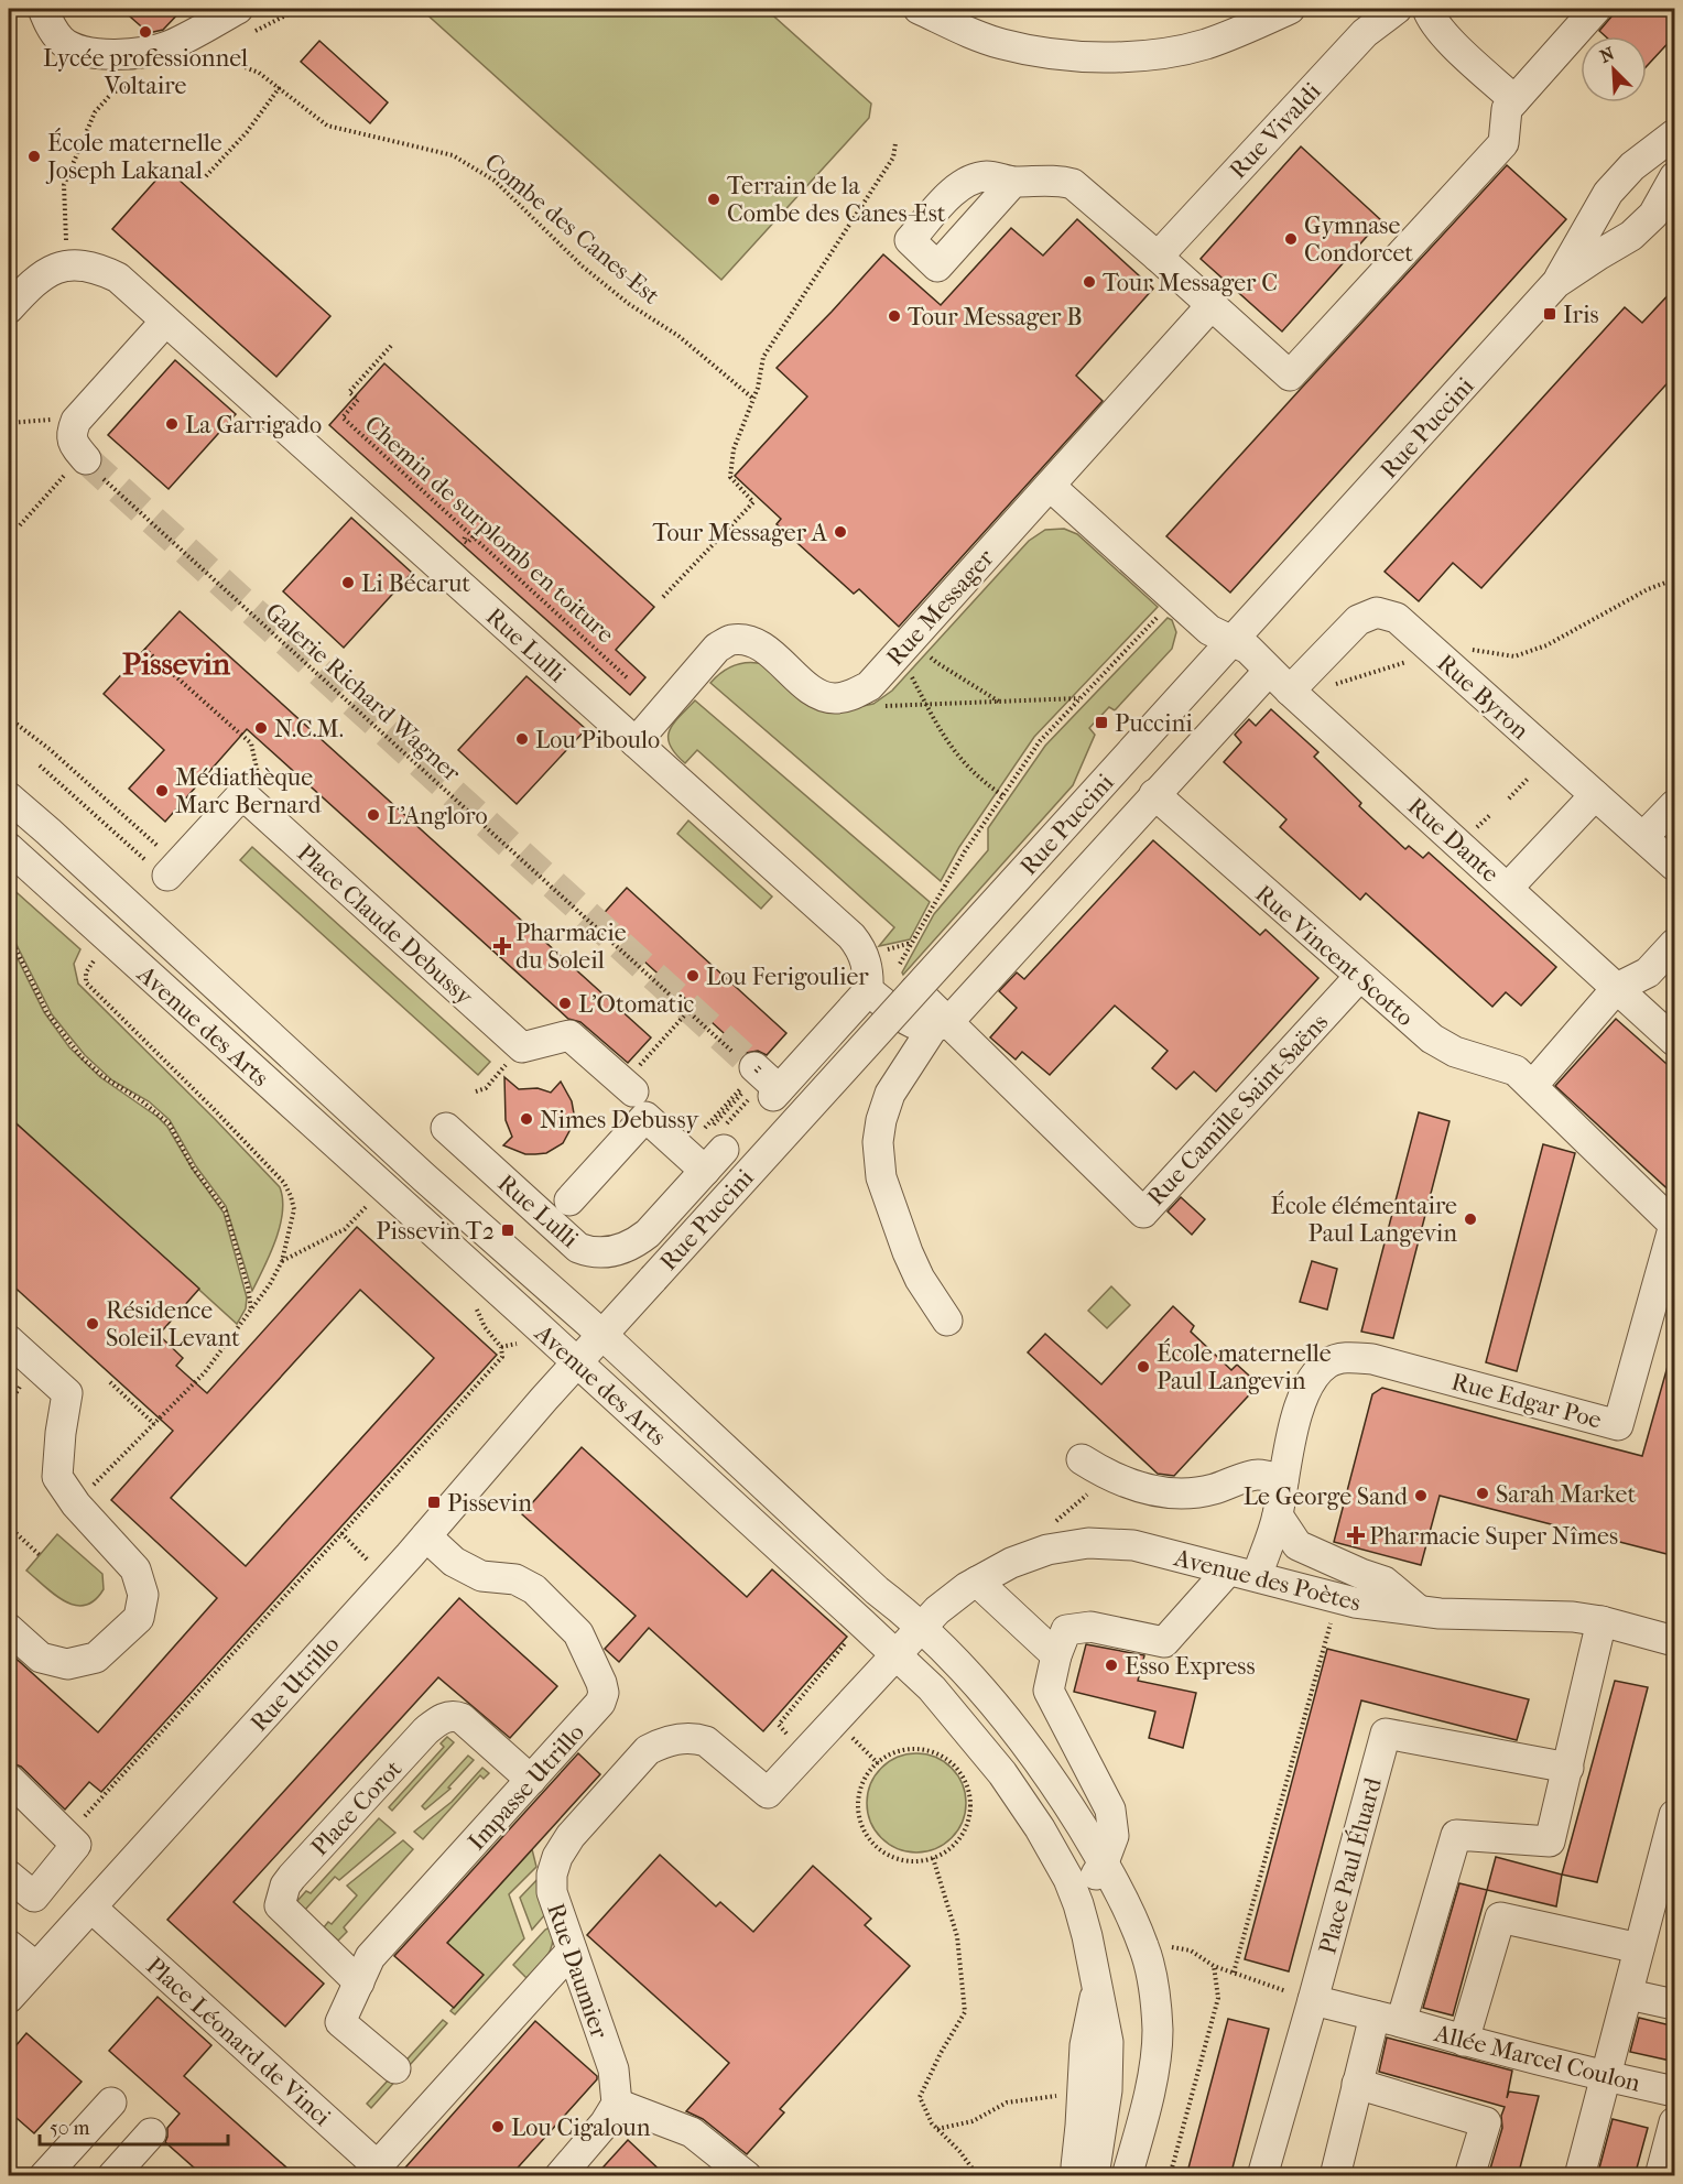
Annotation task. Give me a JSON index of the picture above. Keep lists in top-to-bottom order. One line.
{"streets":{"street":["Rue Vivaldi","Rue Puccini","Rue Messager","Rue Lulli","Rue Byron","Rue Dante","Place Claude Debussy","Rue Vincent Scotto","Avenue des Arts","Rue Camille Saint-Saëns","Rue Edgar Poe","Avenue des Poètes","Rue Utrillo","Impasse Utrillo","Place Corot","Place Paul Éluard","Rue Daumier","Place Léonard de Vinci","Allée Marcel Coulon"],"path":["Combe des Canes-Est","Chemin de surplomb en toiture","Galerie Richard Wagner"]},"crossings":[["Rue Puccini","Rue Dante"],["Rue Puccini","Avenue des Arts"],["Rue Puccini","Rue Camille Saint-Saëns"],["Rue Puccini","Rue Utrillo"],["Rue Messager","Rue Dante"],["Rue Byron","Rue Dante"],["Rue Byron","Rue Vincent Scotto"],["Rue Byron","Rue Camille Saint-Saëns"],["Rue Vincent Scotto","Rue Camille Saint-Saëns"],["Rue Vincent Scotto","Rue Edgar Poe"],["Avenue des Arts","Avenue des Poètes"],["Avenue des Arts","Rue Utrillo"],["Avenue des Arts","Rue Daumier"],["Rue Edgar Poe","Avenue des Poètes"],["Avenue des Poètes","Rue Daumier"],["Rue Utrillo","Impasse Utrillo"],["Rue Utrillo","Place Léonard de Vinci"],["Impasse Utrillo","Place Corot"],["Place Paul Éluard","Allée Marcel Coulon"]],"districts":["Pissevin"],"places":{"other":["Lycée professionnel Voltaire","École maternelle Joseph Lakanal","Terrain de la Combe des Canes-Est","Gymnase Condorcet","Tour Messager C","Tour Messager B","La Garrigado","Tour Messager A","Li Bécarut","N.C.M.","Lou Piboulo","Médiathèque Marc Bernard","L'Angloro","Lou Ferigoulier","L'Otomatic","Nimes Debussy","École élémentaire Paul Langevin","Résidence Soleil Levant","École maternelle Paul Langevin","Sarah Market","Le George Sand","Esso Express","Lou Cigaloun"],"transit":["Iris","Puccini","Pissevin T2","Pissevin"],"health":["Pharmacie du Soleil","Pharmacie Super Nîmes"]},"scale_bar":"50 m","north":"top left"}
